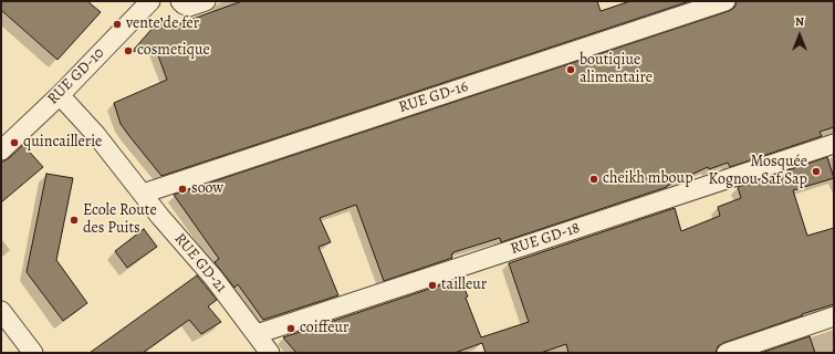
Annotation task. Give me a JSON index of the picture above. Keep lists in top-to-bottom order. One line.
{"streets":{"street":["RUE GD-10","RUE GD-16","RUE GD-18","RUE GD-21"]},"crossings":[["RUE GD-10","RUE GD-21"],["RUE GD-16","RUE GD-21"],["RUE GD-18","RUE GD-21"]],"places":["vente de fer","cosmetique","boutiqiue alimentaire","quincaillerie","Mosquée Kognou Saf Sap","cheikh mboup","soow","Ecole Route des Puits","tailleur","coiffeur"],"north":"top"}
